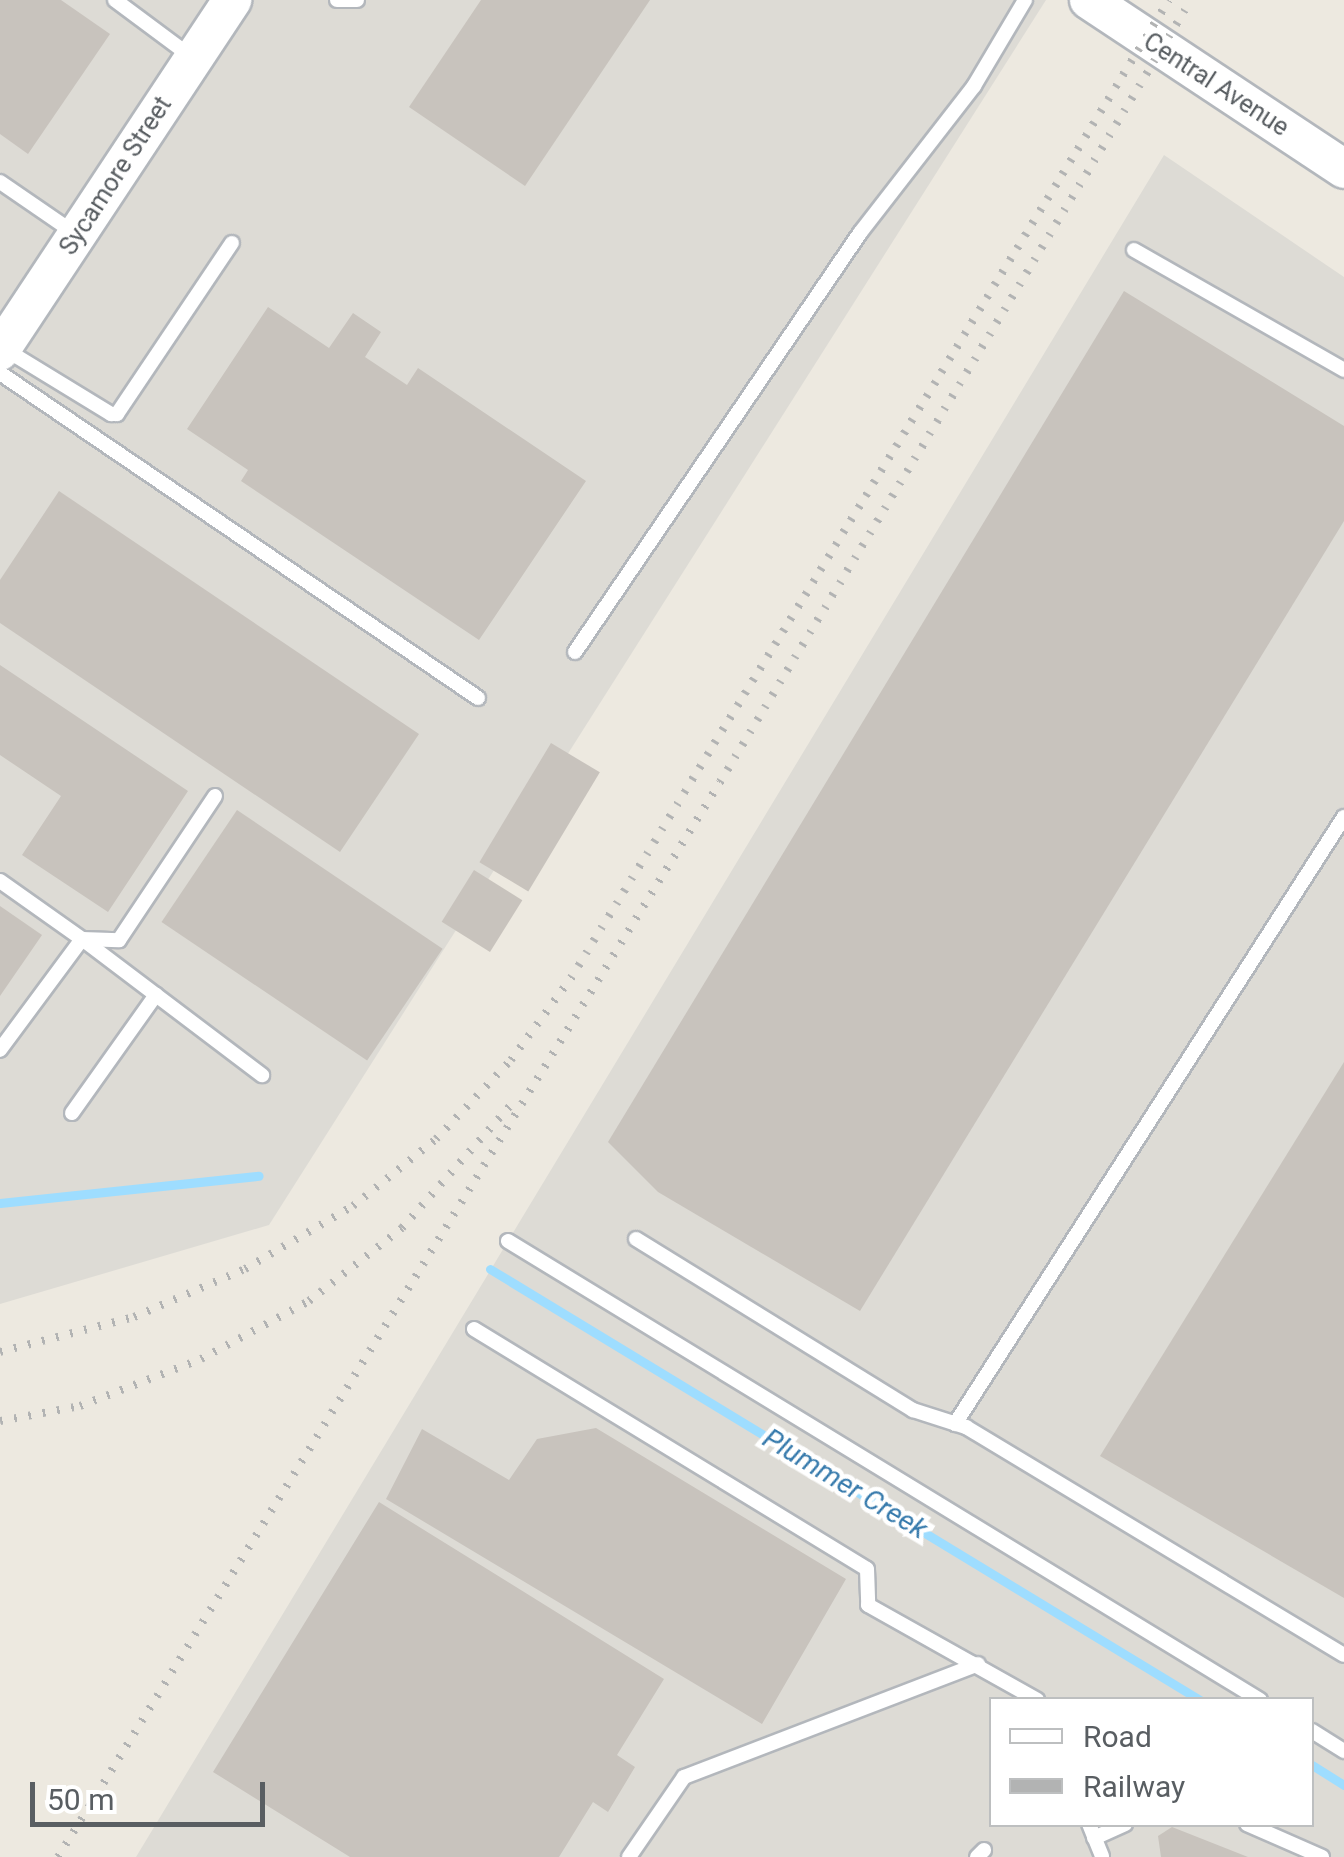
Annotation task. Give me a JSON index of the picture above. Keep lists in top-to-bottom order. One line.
{"streets":{"street":["Central Avenue","Sycamore Street"]},"water":["Plummer Creek"],"legend":["Road","Railway"],"scale_bar":"50 m"}
